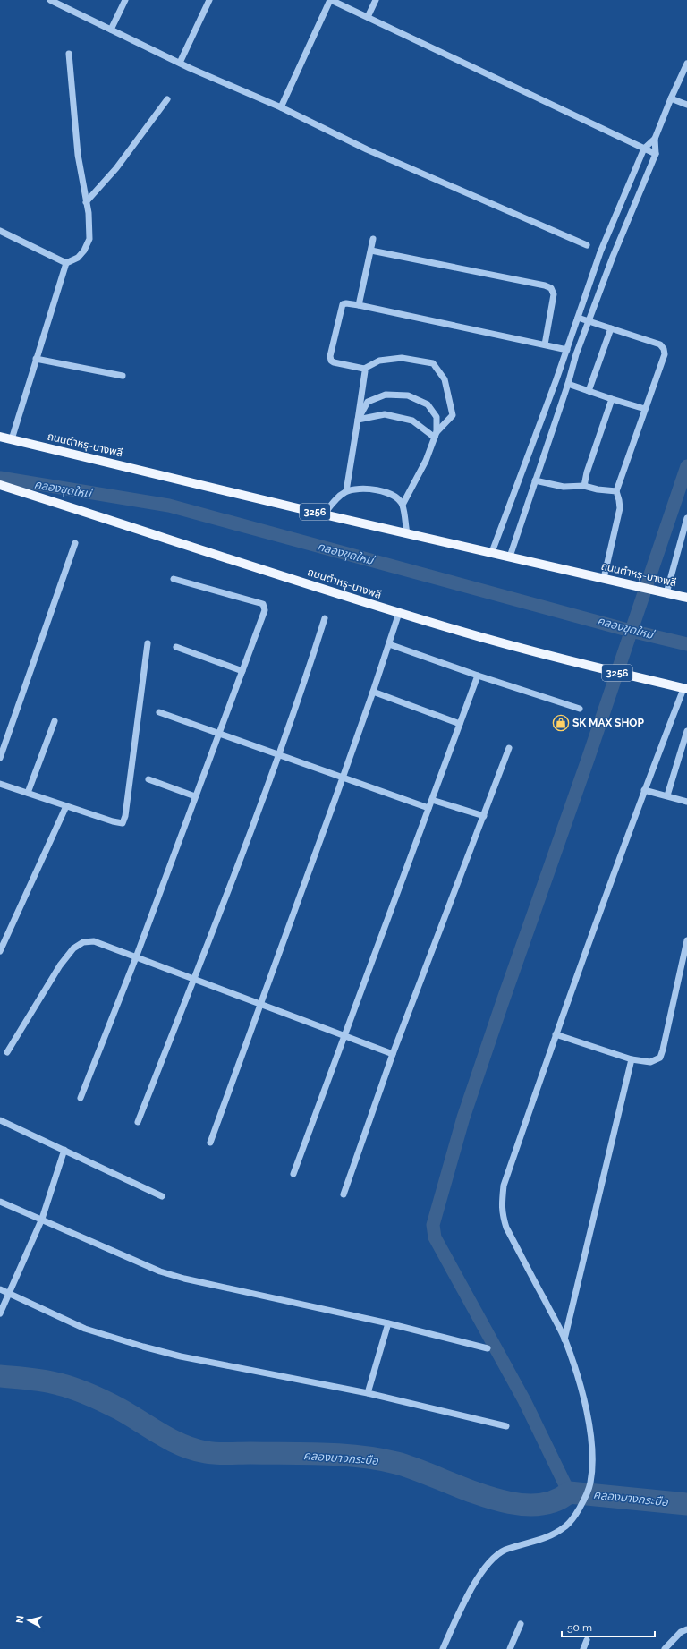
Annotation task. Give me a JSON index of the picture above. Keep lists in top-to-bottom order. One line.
{"streets":{"main road":["ถนนตำหรุ-บางพลี","3256"]},"water":["คลองขุดใหม่","คลองบางกระบือ"],"places":{"shop":["SK MAX SHOP"]},"scale_bar":"50 m","north":"left"}
